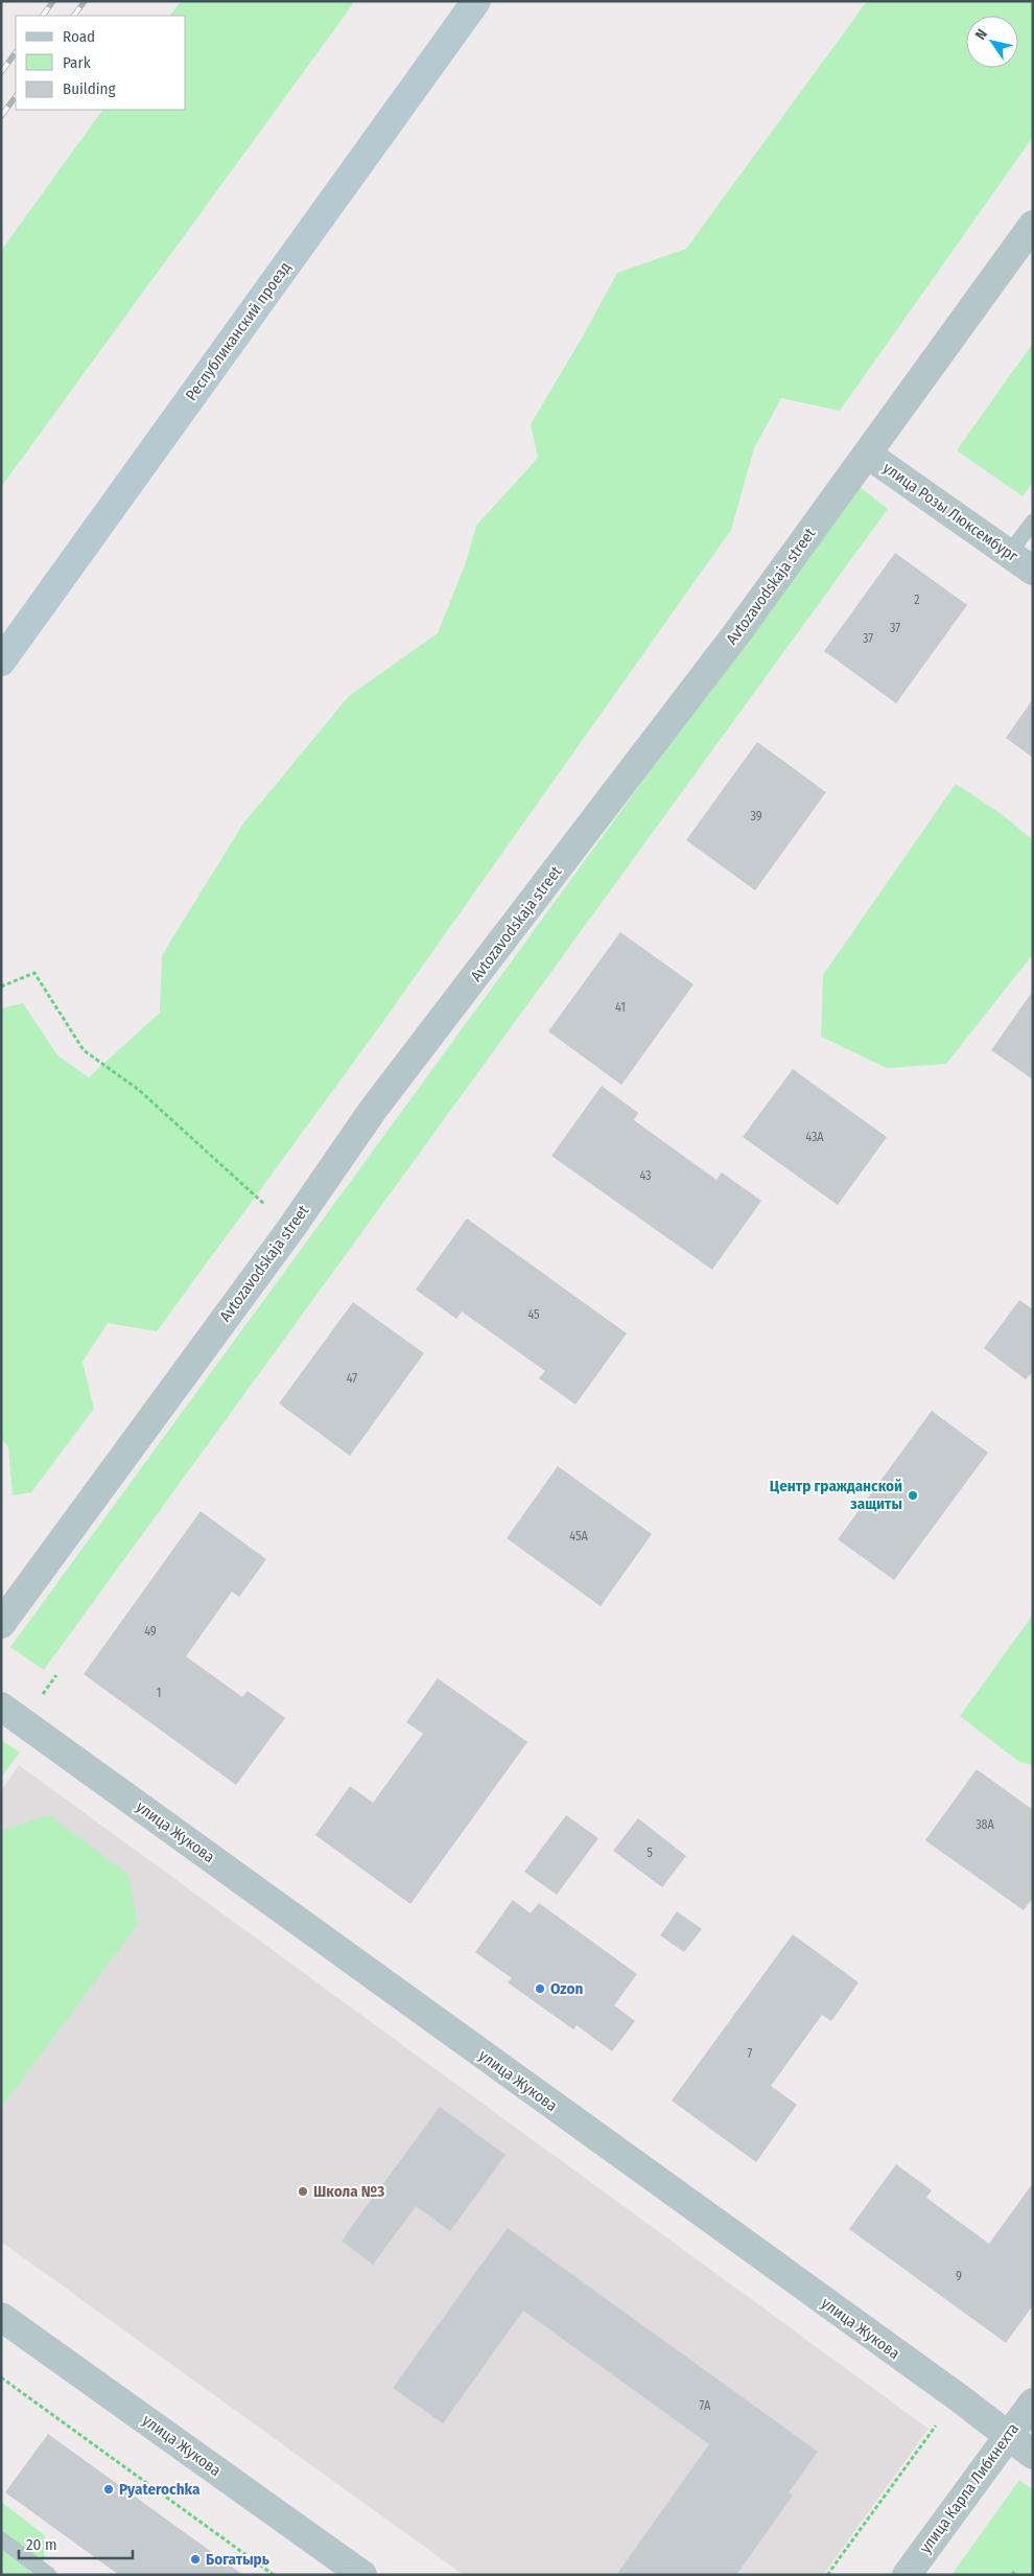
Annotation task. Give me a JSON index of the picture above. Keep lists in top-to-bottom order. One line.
{"streets":{"main road":["Республиканский проезд"],"street":["улица Розы Люксембург","Avtozavodskaja street","улица Жукова","улица Карла Либкнехта"]},"crossings":[["улица Розы Люксембург","Avtozavodskaja street"],["улица Жукова","улица Карла Либкнехта"]],"places":["Центр гражданской защиты","Ozon","Школа №3","Pyaterochka","Богатырь"],"house_numbers":["2","37","37","39","41","43А","43","45","47","45А","49","1","38А","5","7","9","7А"],"legend":["Road","Park","Building"],"scale_bar":"20 m","north":"top left"}
